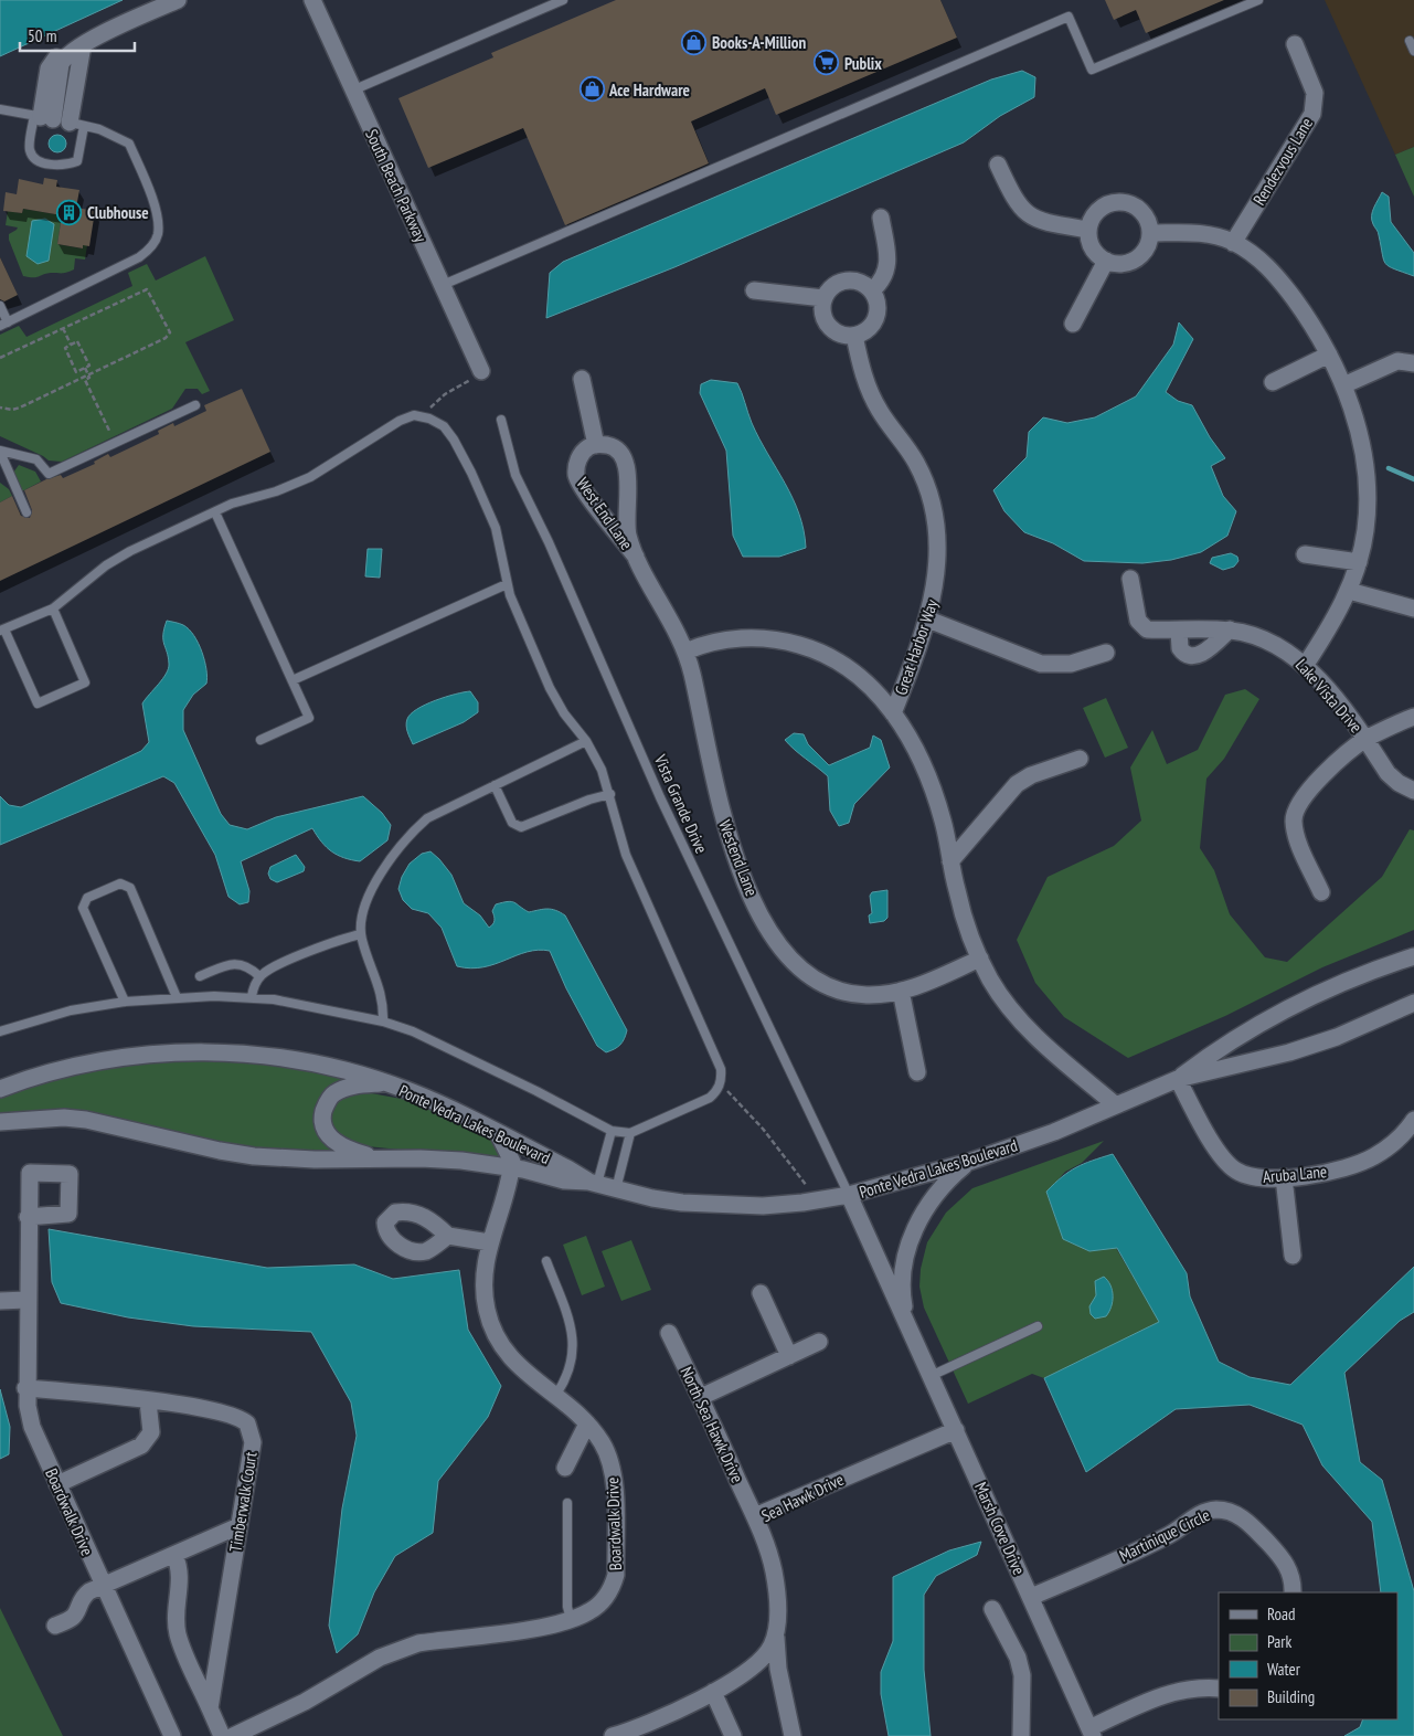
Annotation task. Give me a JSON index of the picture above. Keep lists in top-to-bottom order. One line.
{"streets":{"street":["Rendezvous Lane","South Beach Parkway","West End Lane","Great Harbor Way","Lake Vista Drive","Westend Lane","Ponte Vedra Lakes Boulevard","Aruba Lane","North Sea Hawk Drive","Sea Hawk Drive","Timberwalk Court","Boardwalk Drive","Marsh Cove Drive","Martinique Circle"],"lane":["Vista Grande Drive"]},"crossings":[["West End Lane","Westend Lane"],["Great Harbor Way","Westend Lane"],["Great Harbor Way","Ponte Vedra Lakes Boulevard"],["Vista Grande Drive","Ponte Vedra Lakes Boulevard"],["Vista Grande Drive","Marsh Cove Drive"],["Ponte Vedra Lakes Boulevard","Aruba Lane"],["Ponte Vedra Lakes Boulevard","Boardwalk Drive"],["Ponte Vedra Lakes Boulevard","Marsh Cove Drive"],["North Sea Hawk Drive","Sea Hawk Drive"],["Sea Hawk Drive","Marsh Cove Drive"],["Timberwalk Court","Boardwalk Drive"],["Marsh Cove Drive","Martinique Circle"]],"places":{"shop":["Books-A-Million","Ace Hardware"],"supermarket":["Publix"],"building":["Clubhouse"]},"legend":["Road","Park","Water","Building"],"scale_bar":"50 m"}
